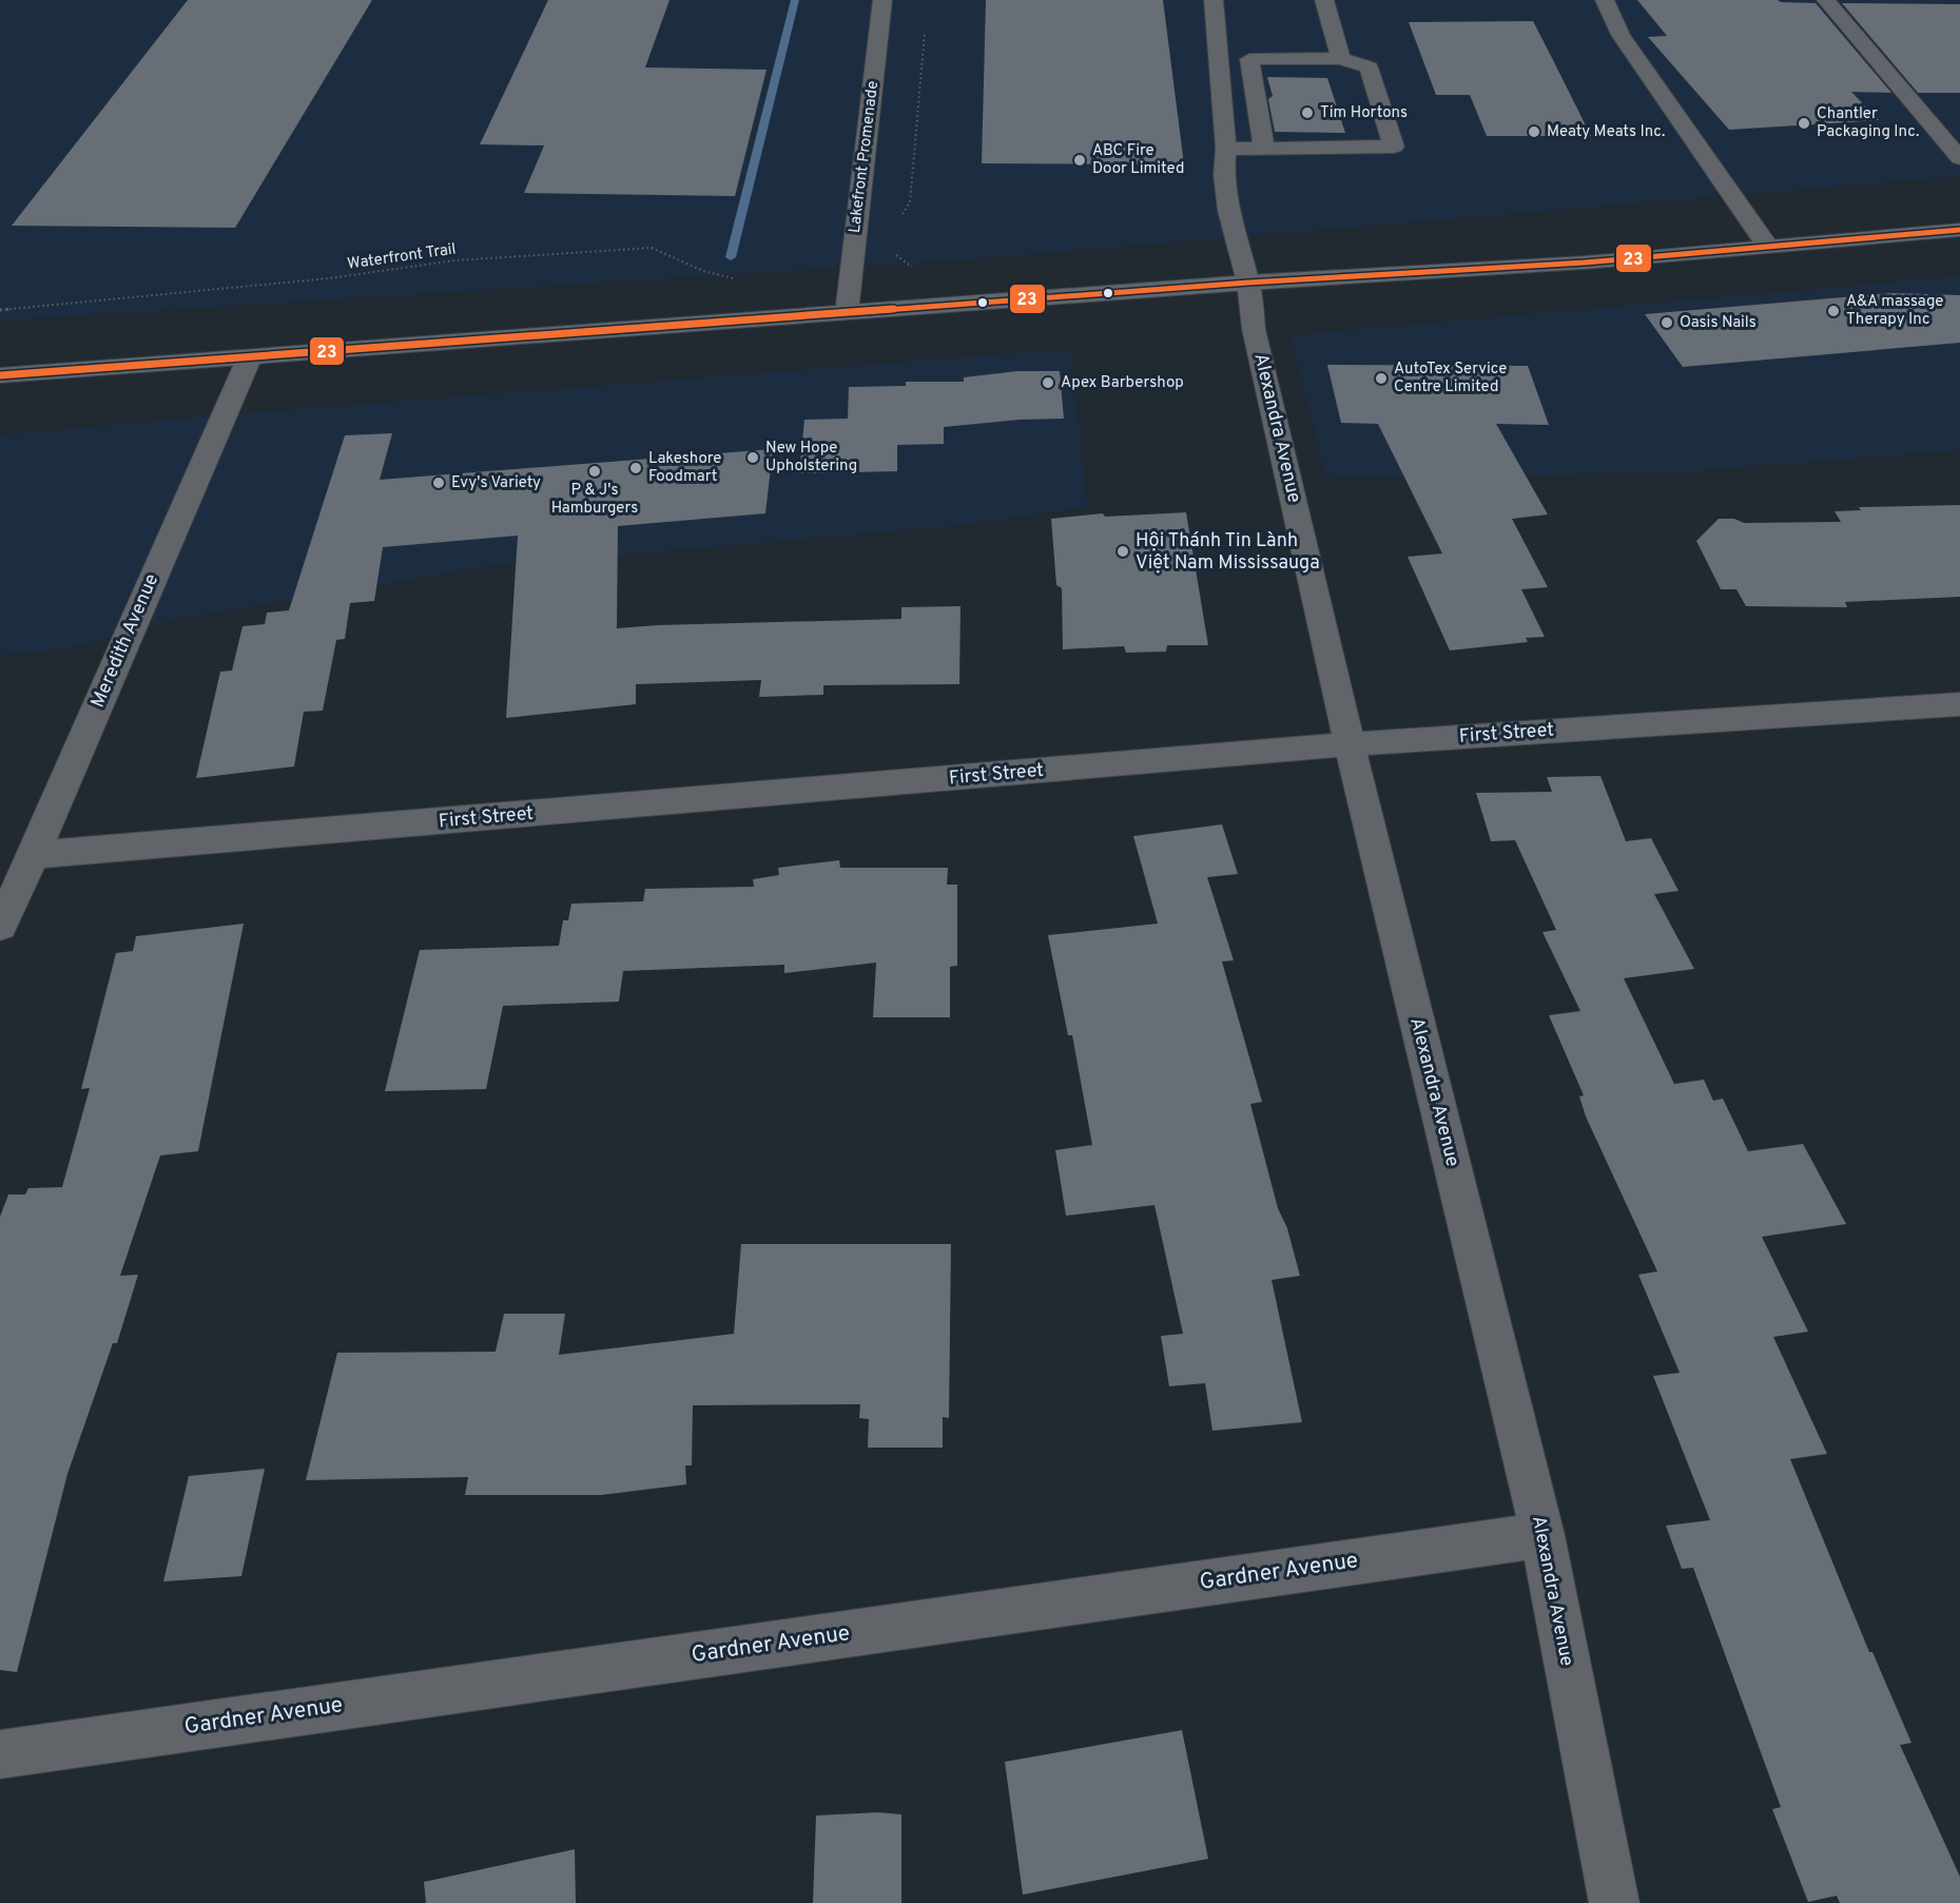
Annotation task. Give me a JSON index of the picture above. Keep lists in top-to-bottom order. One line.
{"streets":{"street":["Lakefront Promenade","Alexandra Avenue","Meredith Avenue","First Street","Gardner Avenue"],"path":["Waterfront Trail"]},"crossings":[["Alexandra Avenue","First Street"],["Alexandra Avenue","Gardner Avenue"],["Meredith Avenue","First Street"]],"places":["Tim Hortons","Chantler Packaging Inc.","Meaty Meats Inc.","ABC Fire Door Limited","A&A massage Therapy Inc","Oasis Nails","AutoTex Service Centre Limited","Apex Barbershop","New Hope Upholstering","Lakeshore Foodmart","P & J's Hamburgers","Evy's Variety","Hội Thánh Tin Lành Việt Nam Mississauga"],"lines":["transit line 23"]}
